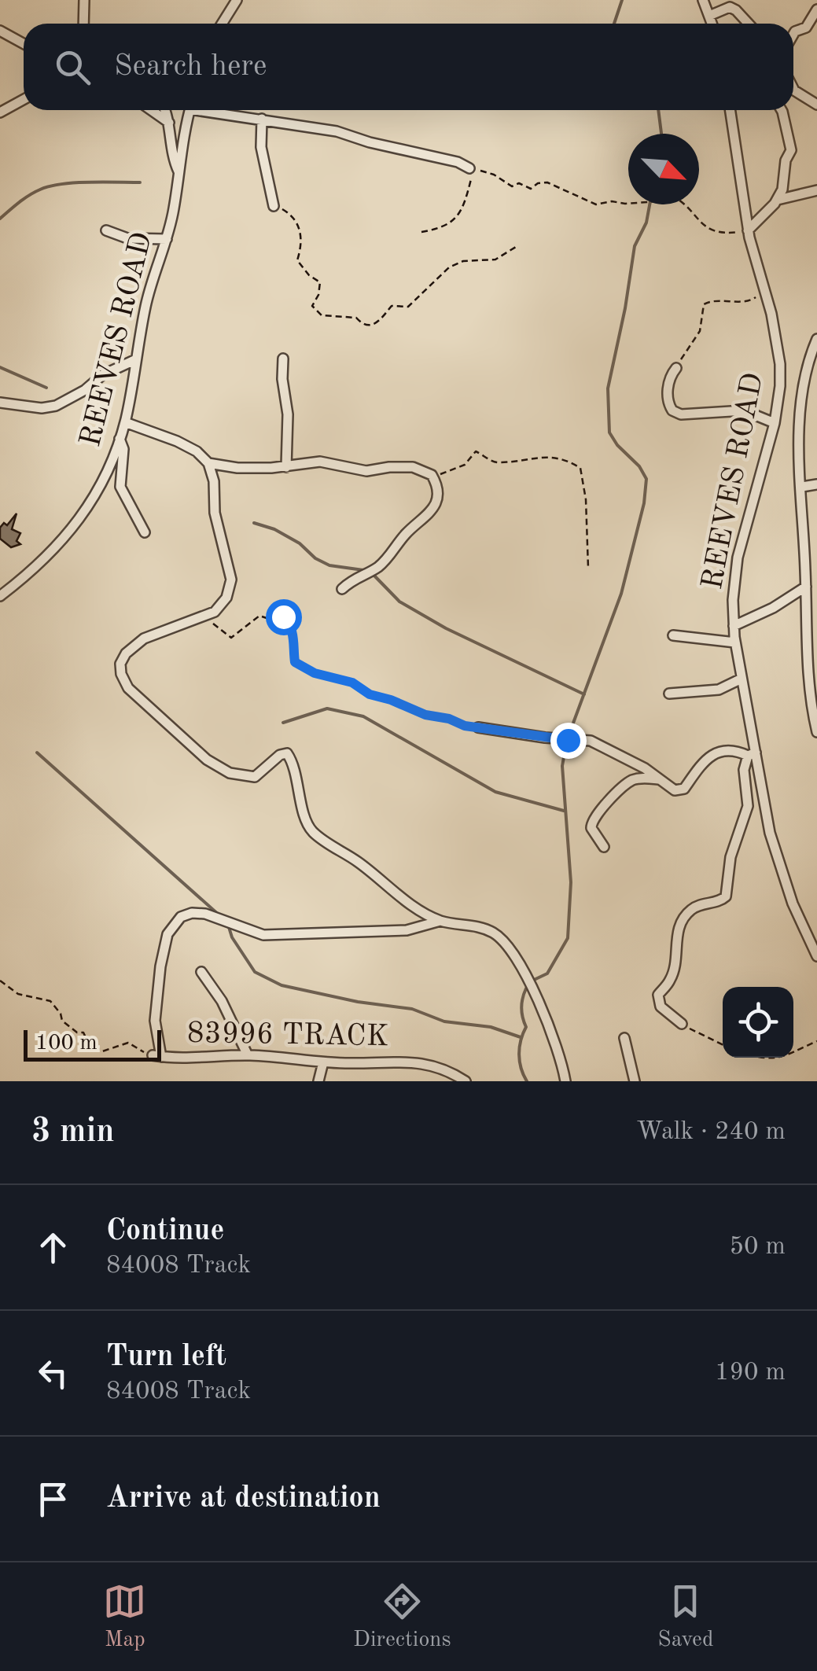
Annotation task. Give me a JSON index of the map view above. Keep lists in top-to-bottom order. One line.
{"streets":{"street":["REEVES ROAD","83996 TRACK"]},"scale_bar":"100 m","north":"bottom right","page":{"search":"Search here","scale":"100 m","heading":["3 min","Walk · 240 m"],"list":[["Continue","84008 Track","50 m"],["Turn left","84008 Track","190 m"],"Arrive at destination"],"nav":["Map","Directions","Saved"]}}
